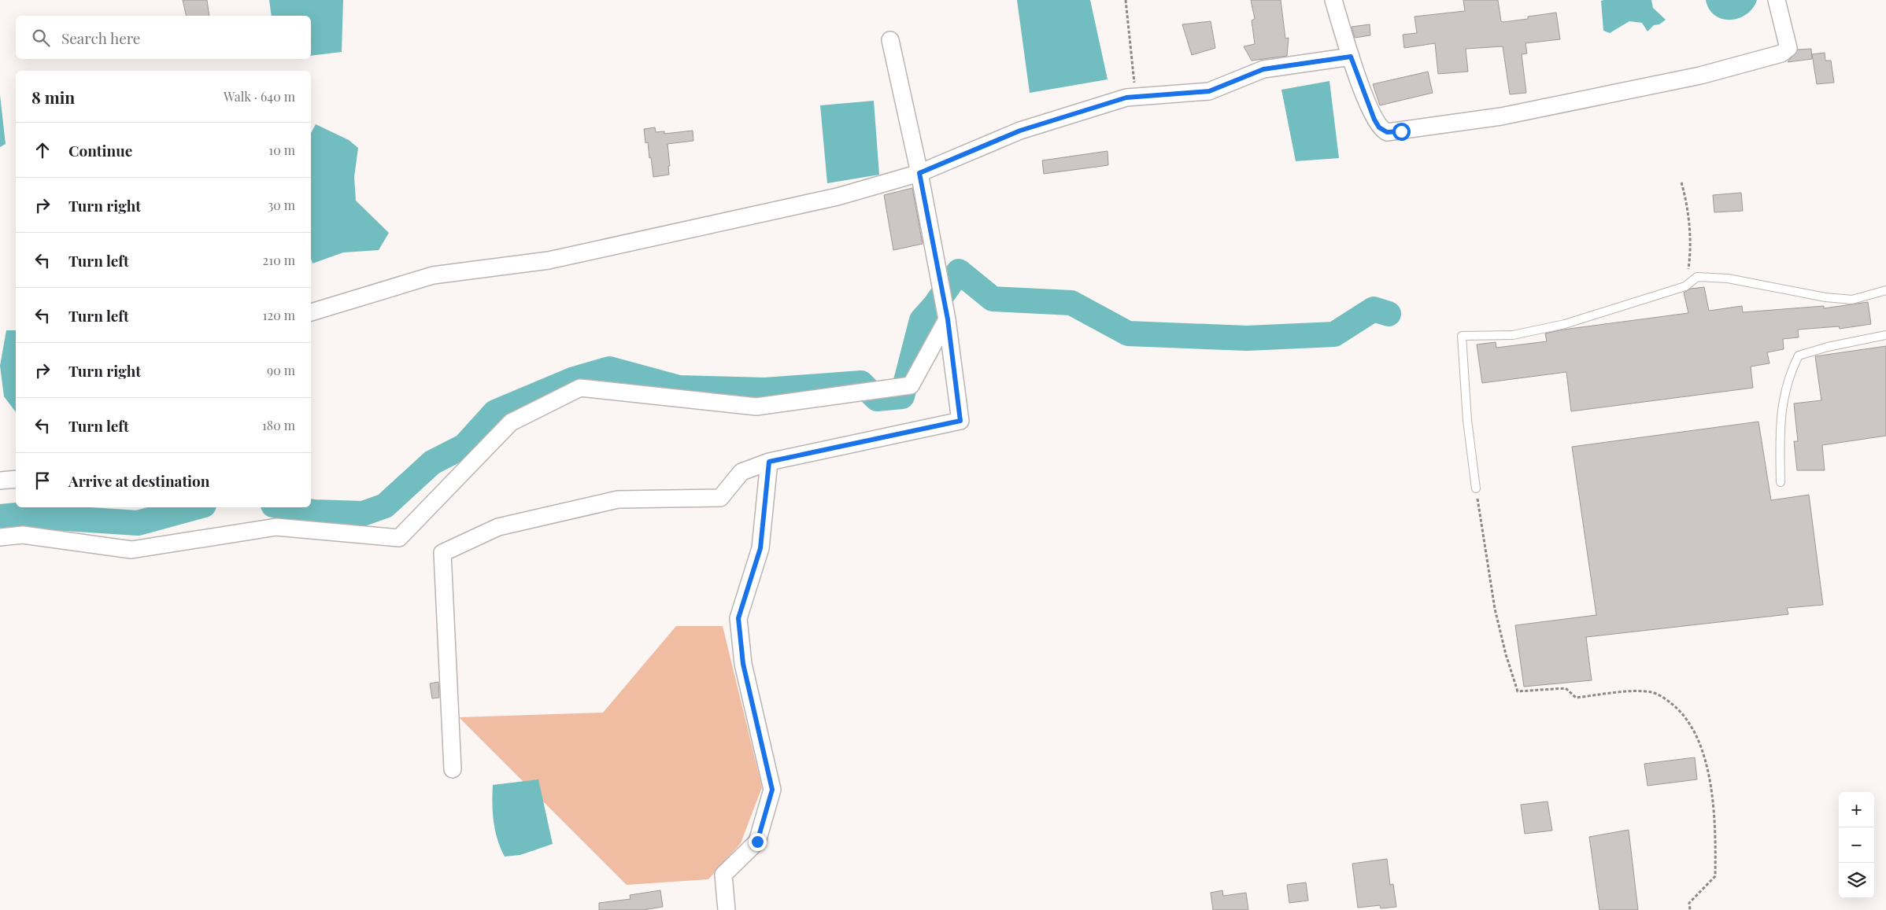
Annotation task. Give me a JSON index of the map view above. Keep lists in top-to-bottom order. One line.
{"page":{"search":"Search here","heading":["8 min","Walk · 640 m"],"list":[["Continue","10 m"],["Turn right","30 m"],["Turn left","210 m"],["Turn left","120 m"],["Turn right","90 m"],["Turn left","180 m"],"Arrive at destination"],"map_buttons":["+","−"]}}
